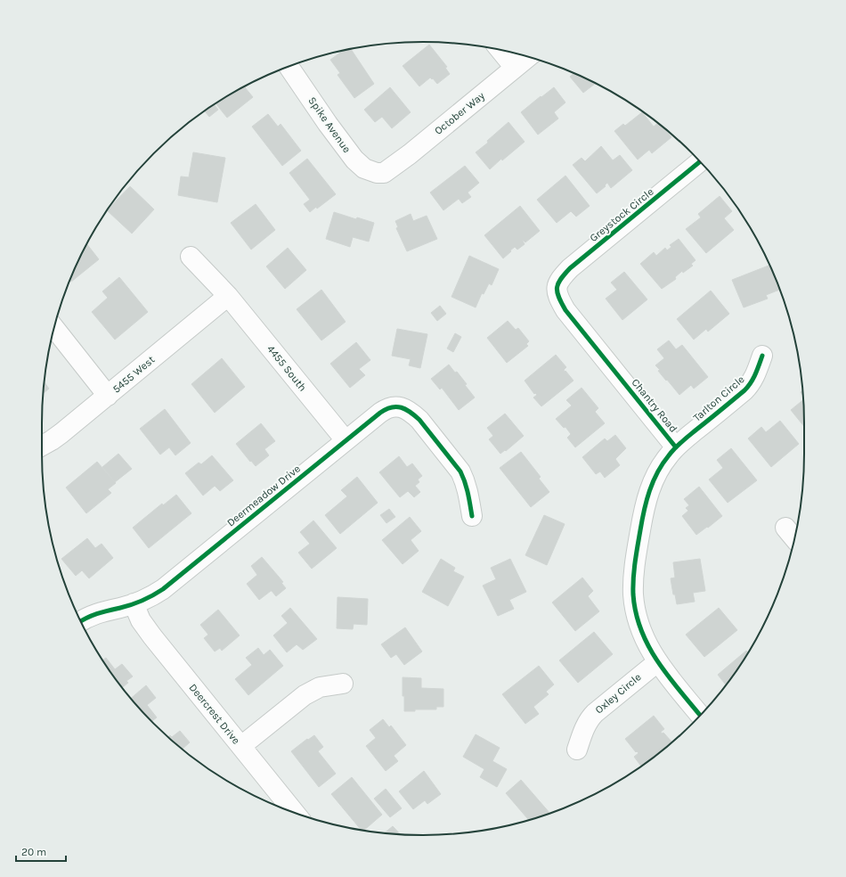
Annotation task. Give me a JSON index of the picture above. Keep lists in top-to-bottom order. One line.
{"streets":{"street":["October Way","Spike Avenue","Greystock Circle","4455 South","5455 West","Tarlton Circle","Chantry Road","Deermeadow Drive","Oxley Circle","Deercrest Drive"]},"crossings":[["October Way","Spike Avenue"],["Greystock Circle","Chantry Road"],["4455 South","5455 West"],["4455 South","Deermeadow Drive"],["Tarlton Circle","Chantry Road"],["Chantry Road","Oxley Circle"],["Deermeadow Drive","Deercrest Drive"]],"scale_bar":"20 m"}
